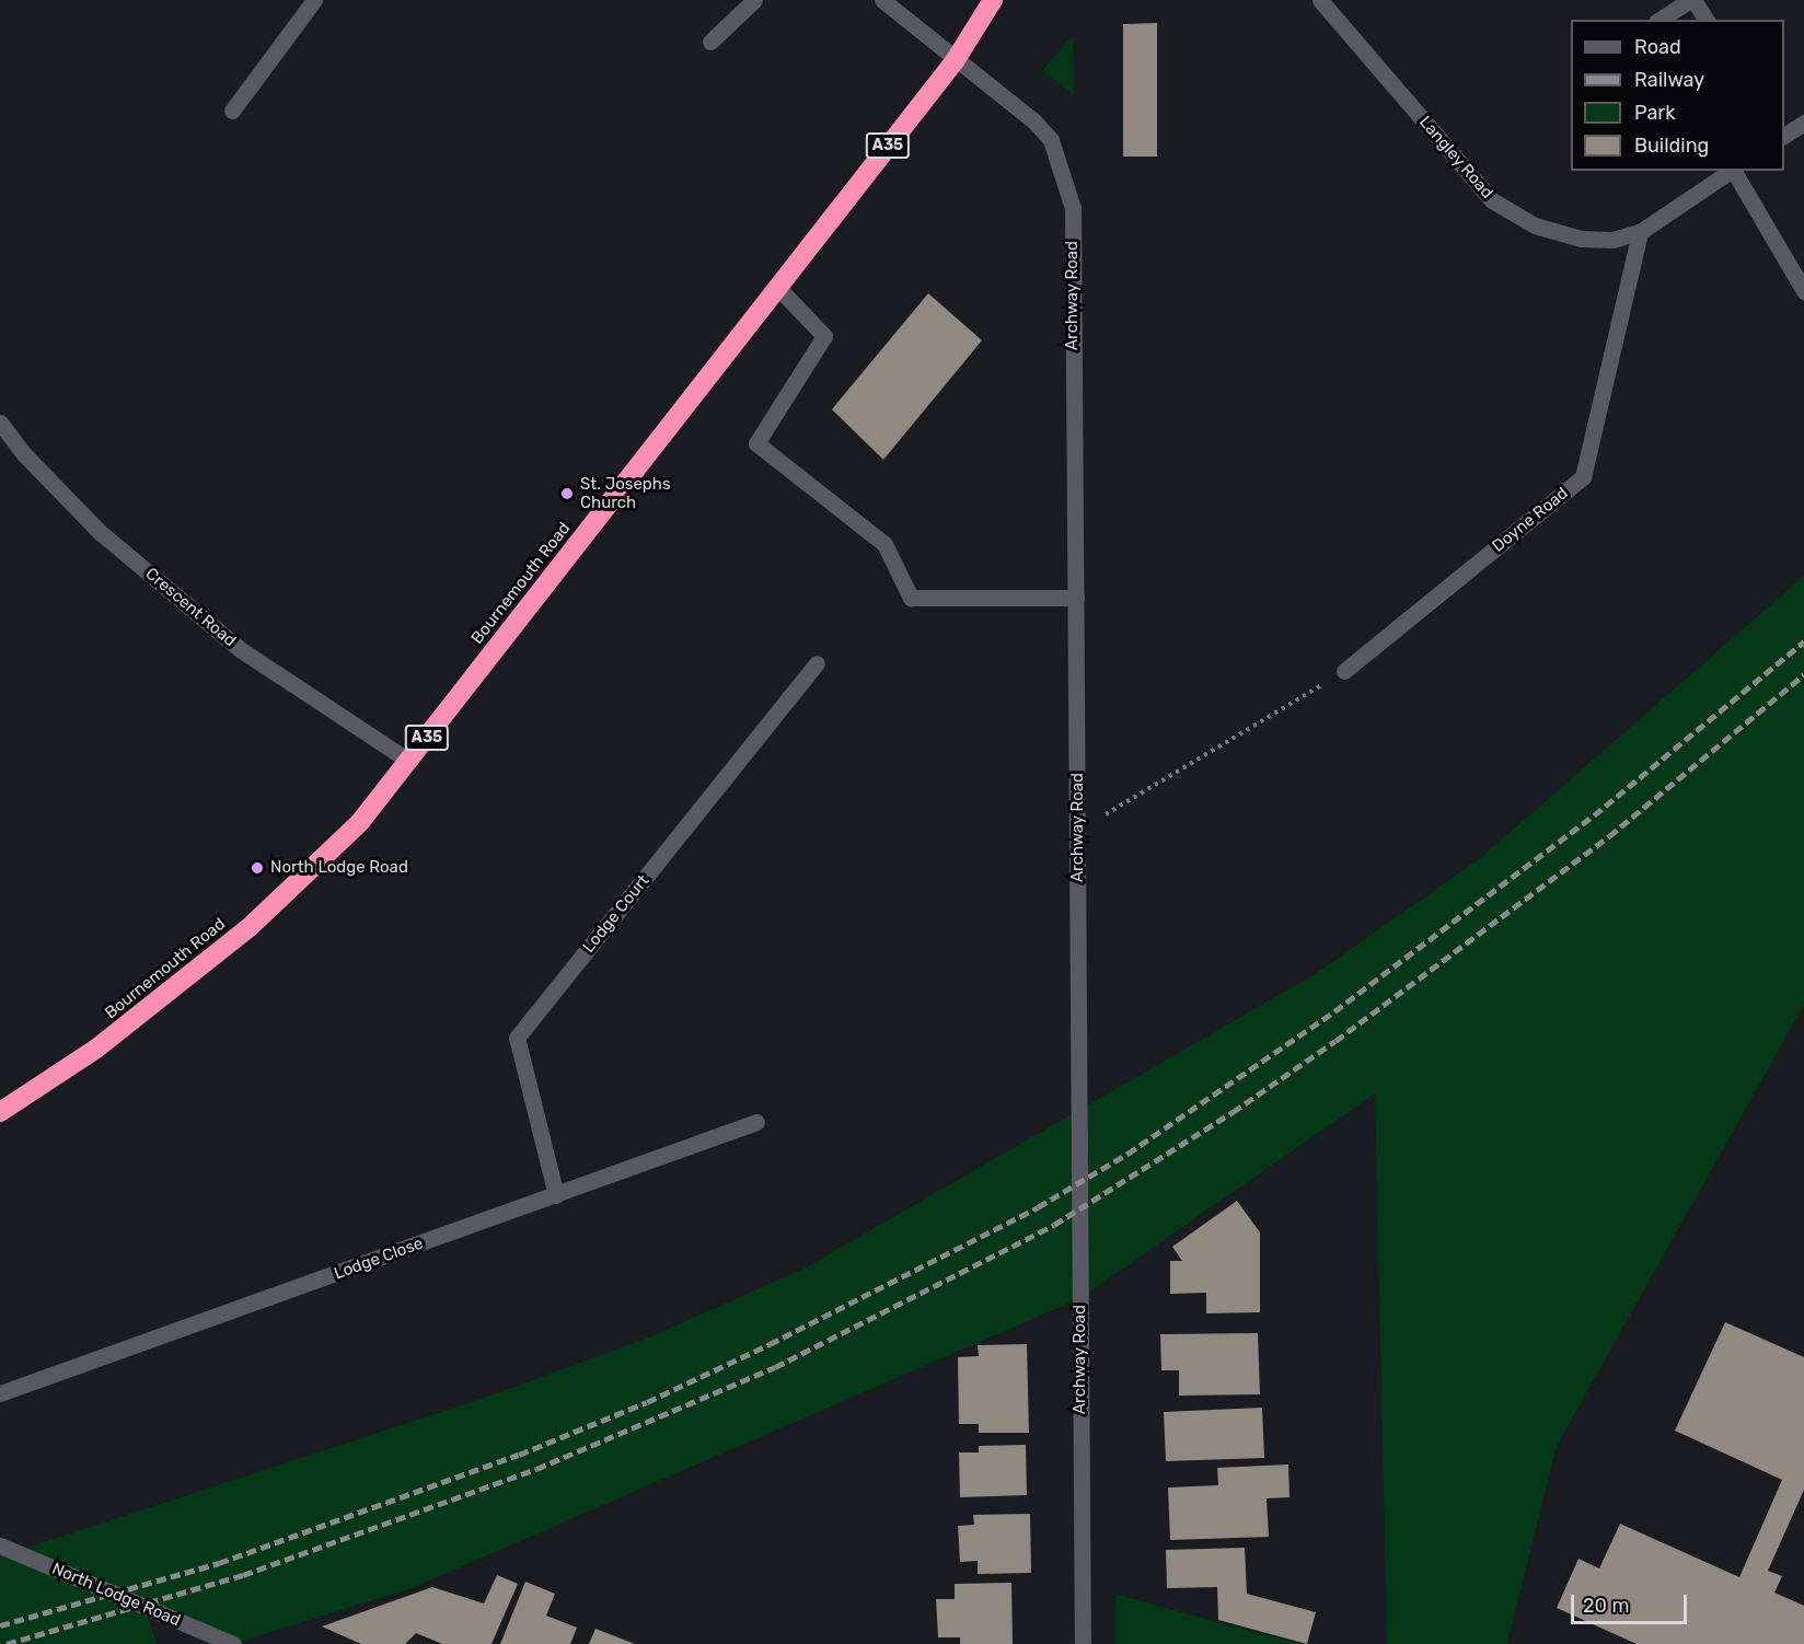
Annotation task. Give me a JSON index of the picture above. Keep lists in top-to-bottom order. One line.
{"streets":{"highway":["A35","Bournemouth Road"],"street":["Langley Road","Archway Road","Doyne Road","Crescent Road","Lodge Court","Lodge Close","North Lodge Road"]},"crossings":[["Langley Road","Doyne Road"],["Archway Road","Bournemouth Road"],["Bournemouth Road","Crescent Road"],["Lodge Court","Lodge Close"]],"places":["St. Josephs Church","North Lodge Road"],"legend":["Road","Railway","Park","Building"],"scale_bar":"20 m"}
